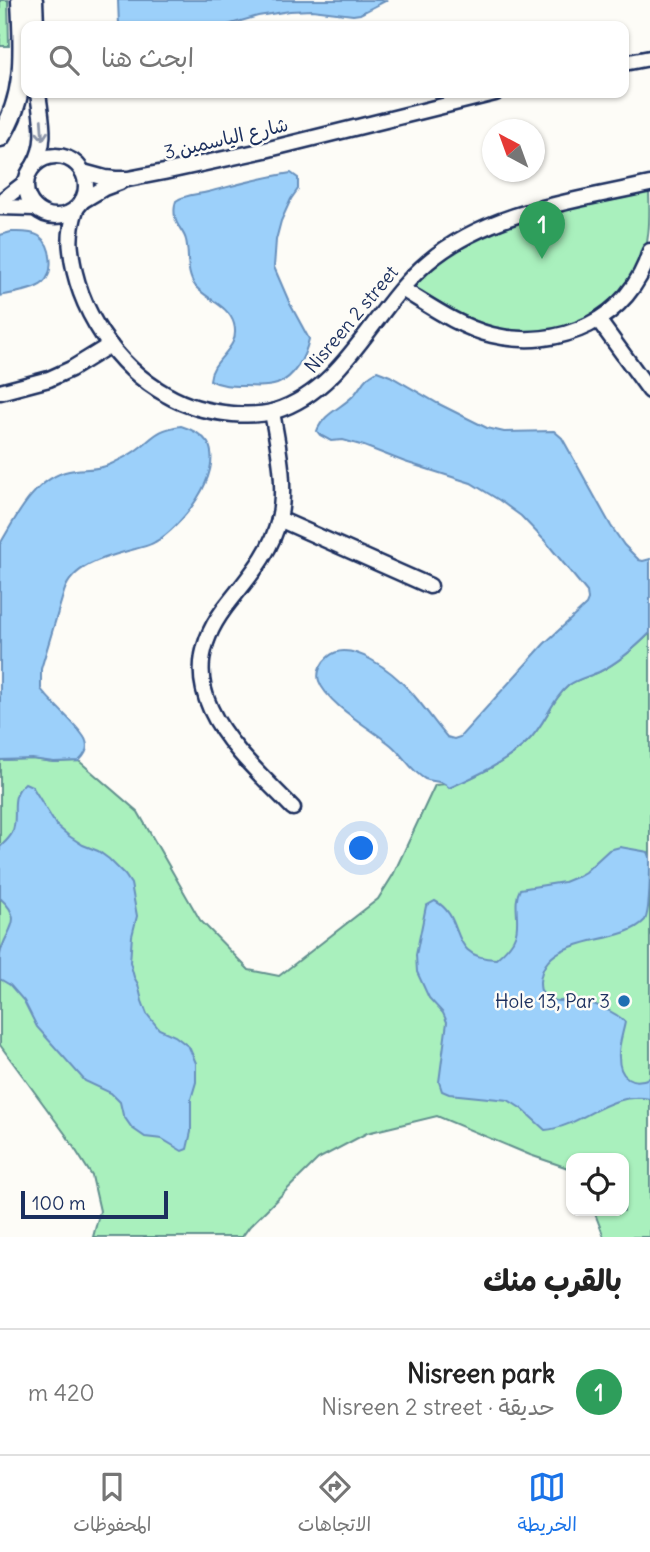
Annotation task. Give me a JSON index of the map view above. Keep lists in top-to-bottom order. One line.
{"streets":{"street":["شارع الياسمين 3","Nisreen 2 street"]},"crossings":[["شارع الياسمين 3","Nisreen 2 street"]],"places":["Hole 13, Par 3"],"scale_bar":"100 m","north":"top left","page":{"search":"ابحث هنا","pins":"1","scale":"100 m","heading":"بالقرب منك","list":[{"mark":"1","name":"Nisreen park","note":"حديقة · Nisreen 2 street","value":"420 m"}],"nav":["الخريطة","الاتجاهات","المحفوظات"]}}
